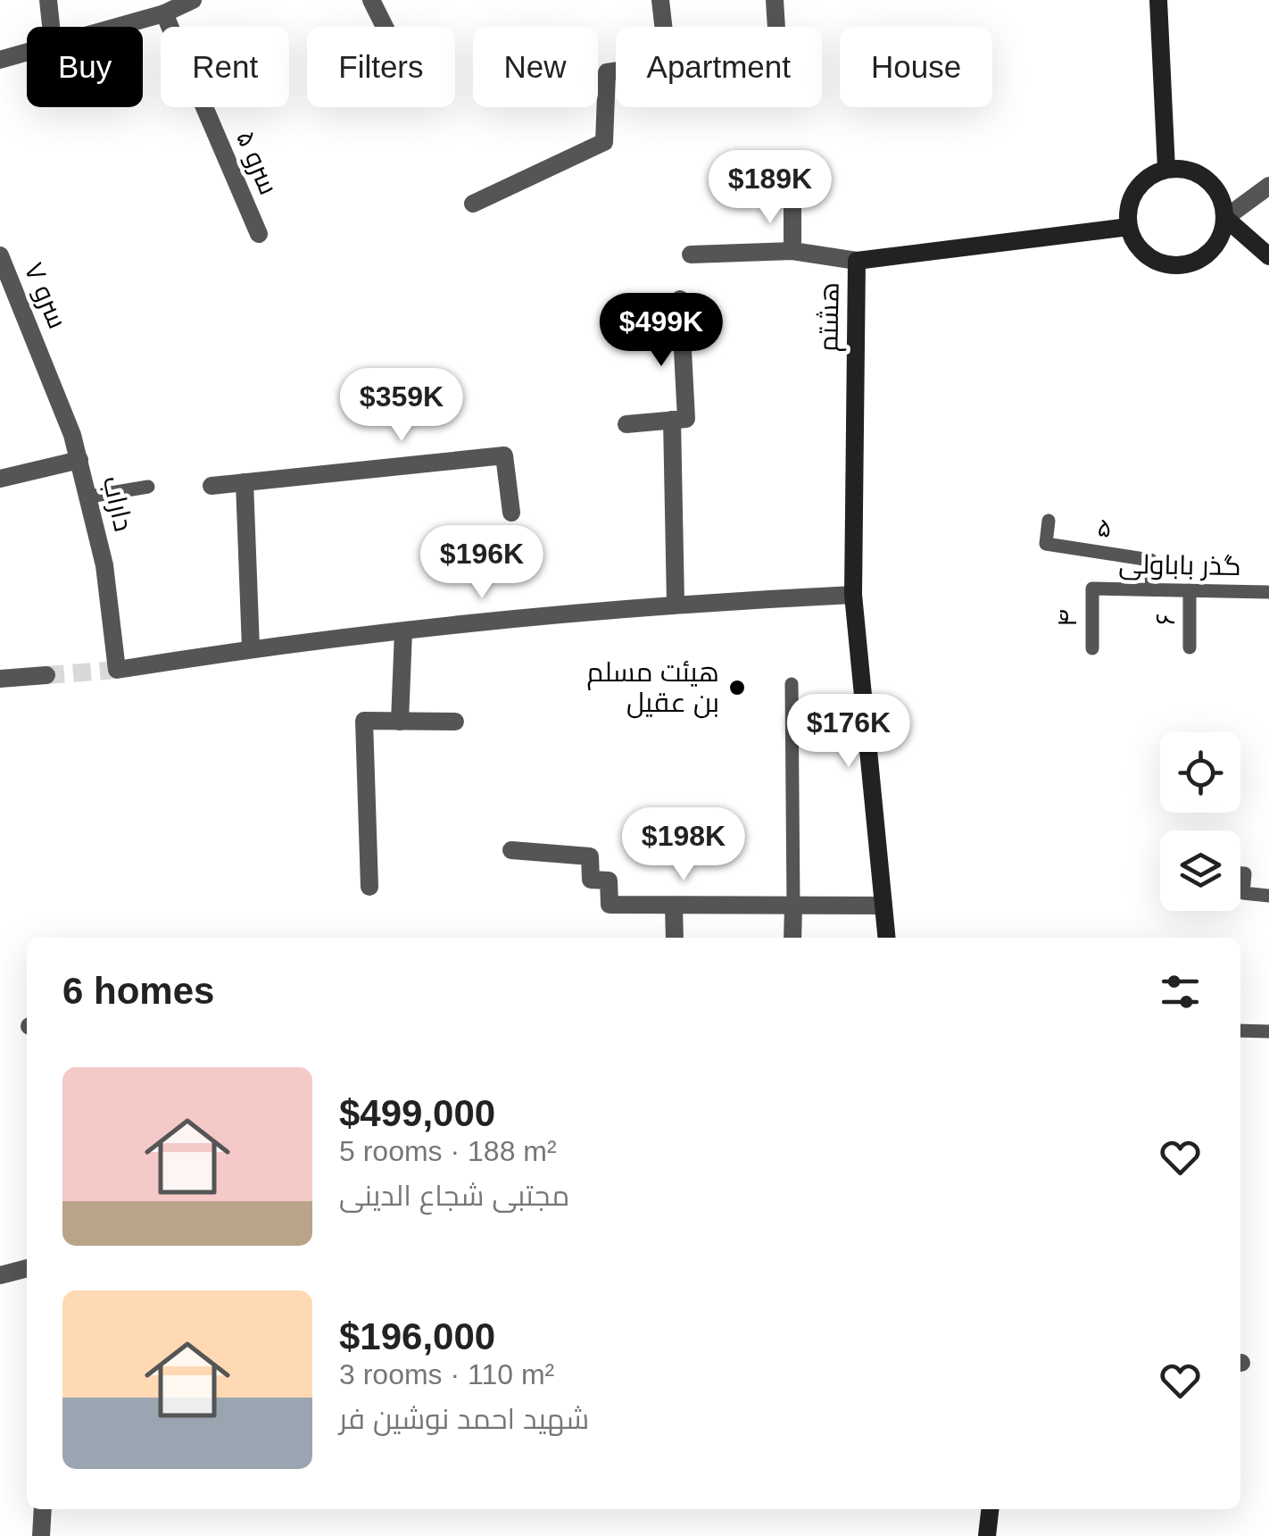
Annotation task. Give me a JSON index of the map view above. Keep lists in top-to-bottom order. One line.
{"streets":{"street":["سرو ۵","سرو ۷","هشتم","داراب"],"lane":["۵","گذر باباولی","۴","۶"]},"crossings":[["سرو ۷","داراب"],["۵","گذر باباولی"],["گذر باباولی","۴"],["گذر باباولی","۶"]],"places":["هیئت مسلم بن عقیل"],"page":{"chip":["Buy","Rent","Filters","New","Apartment","House"],"price":["$189K","$499K","$359K","$196K","$176K","$198K"],"heading":"6 homes","list":[{"name":"$499,000","note":"5 rooms · 188 m² · مجتبی شجاع الدینی"},{"name":"$196,000","note":"3 rooms · 110 m² · شهید احمد نوشین فر"}]}}
